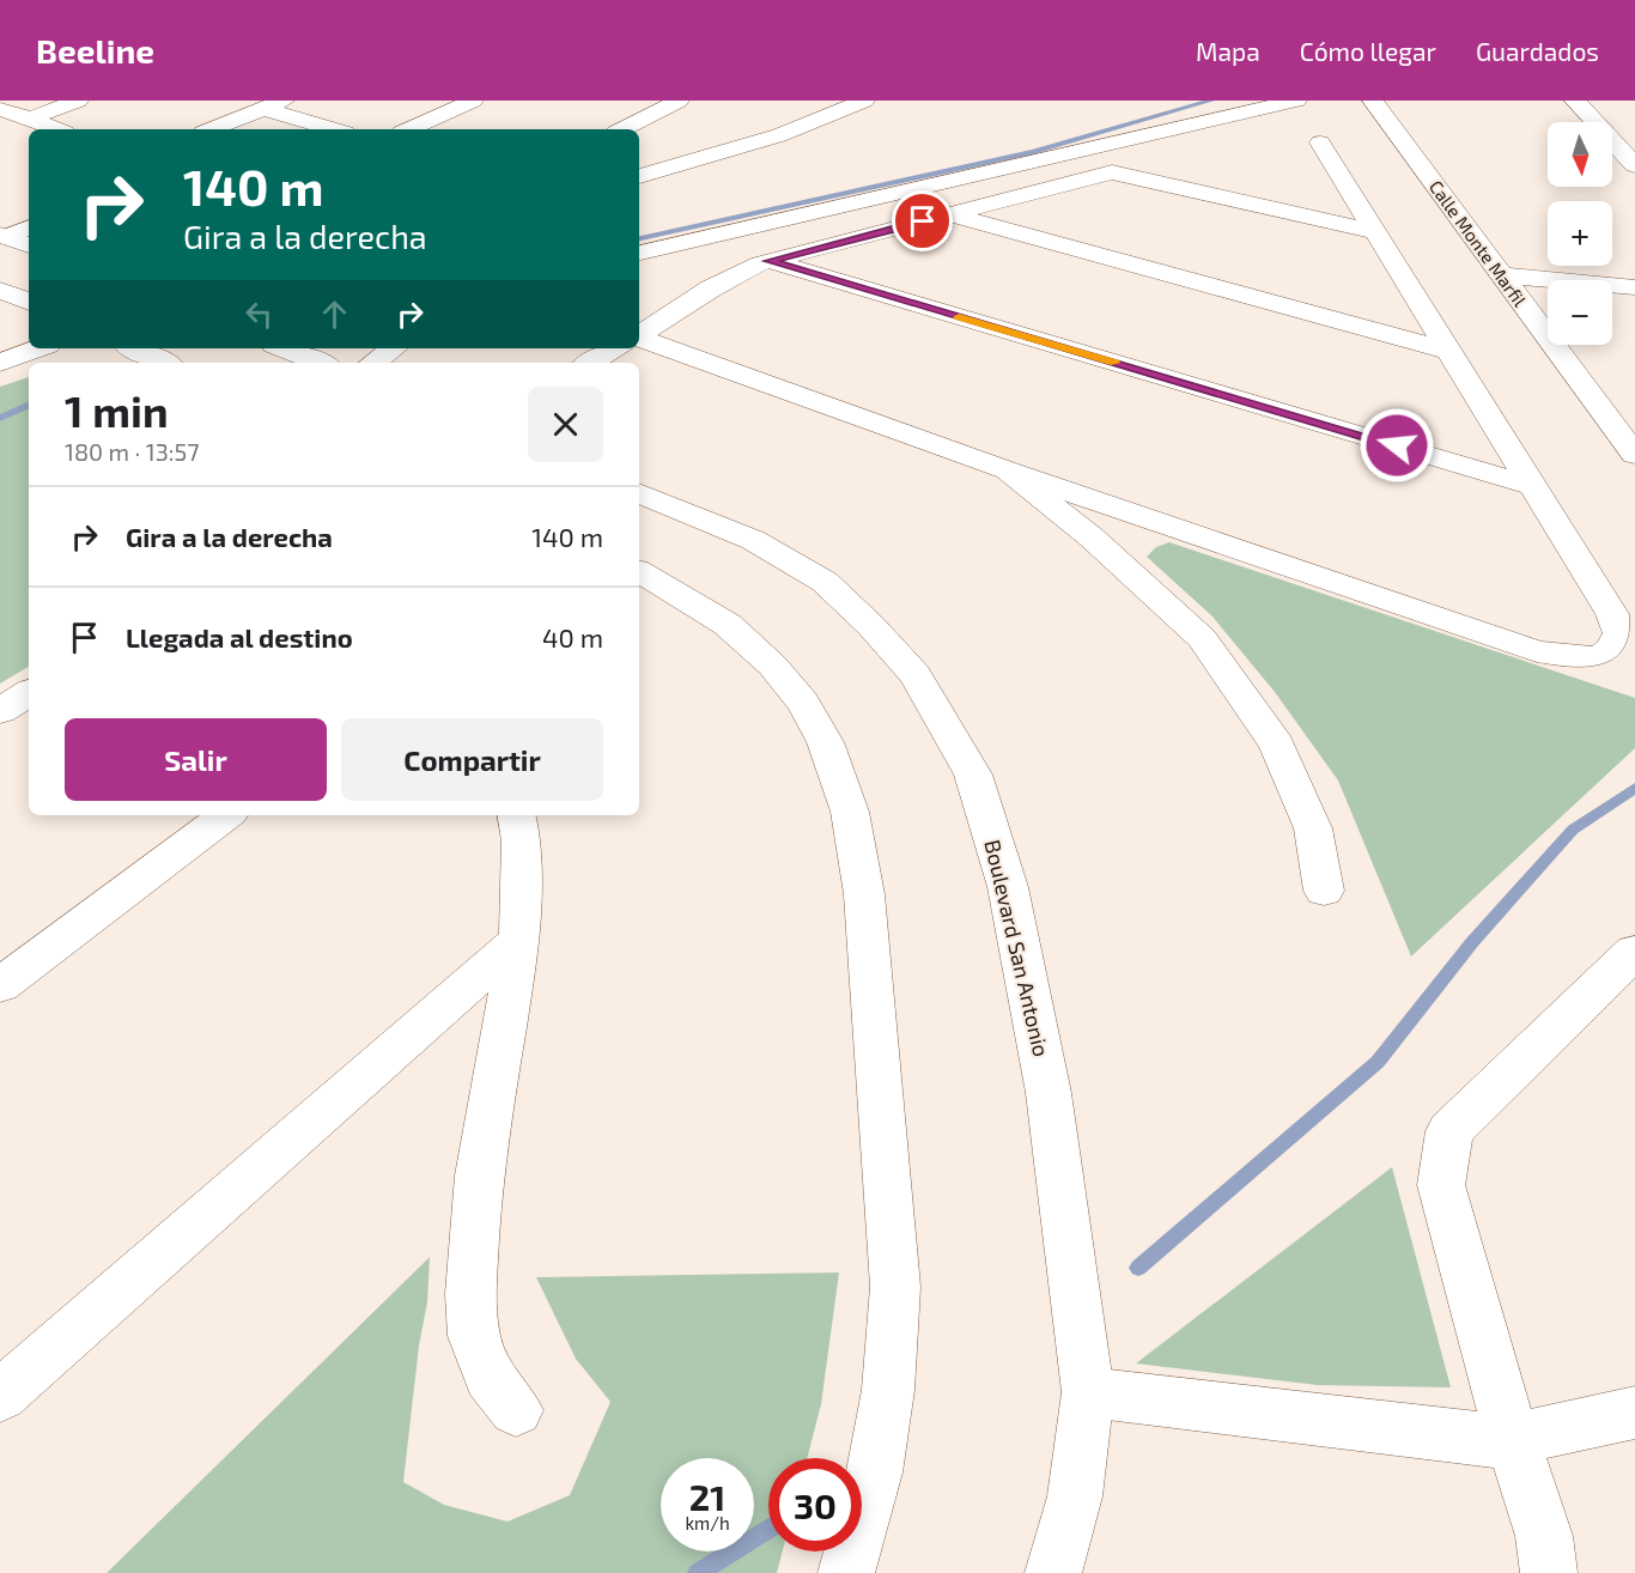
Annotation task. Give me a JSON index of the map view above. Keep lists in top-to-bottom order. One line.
{"streets":{"street":["Calle Monte Marfil","Boulevard San Antonio"]},"north":"bottom","page":{"header":"Beeline","nav":["Mapa","Cómo llegar","Guardados"],"map_buttons":["+","−"],"turn":["140 m","Gira a la derecha"],"heading":["1 min","180 m · 13:57"],"list":[{"name":"Gira a la derecha","value":"140 m"},{"name":"Llegada al destino","value":"40 m"}],"buttons":["Salir","Compartir"],"speed":"21 km/h","limit":"30"}}
